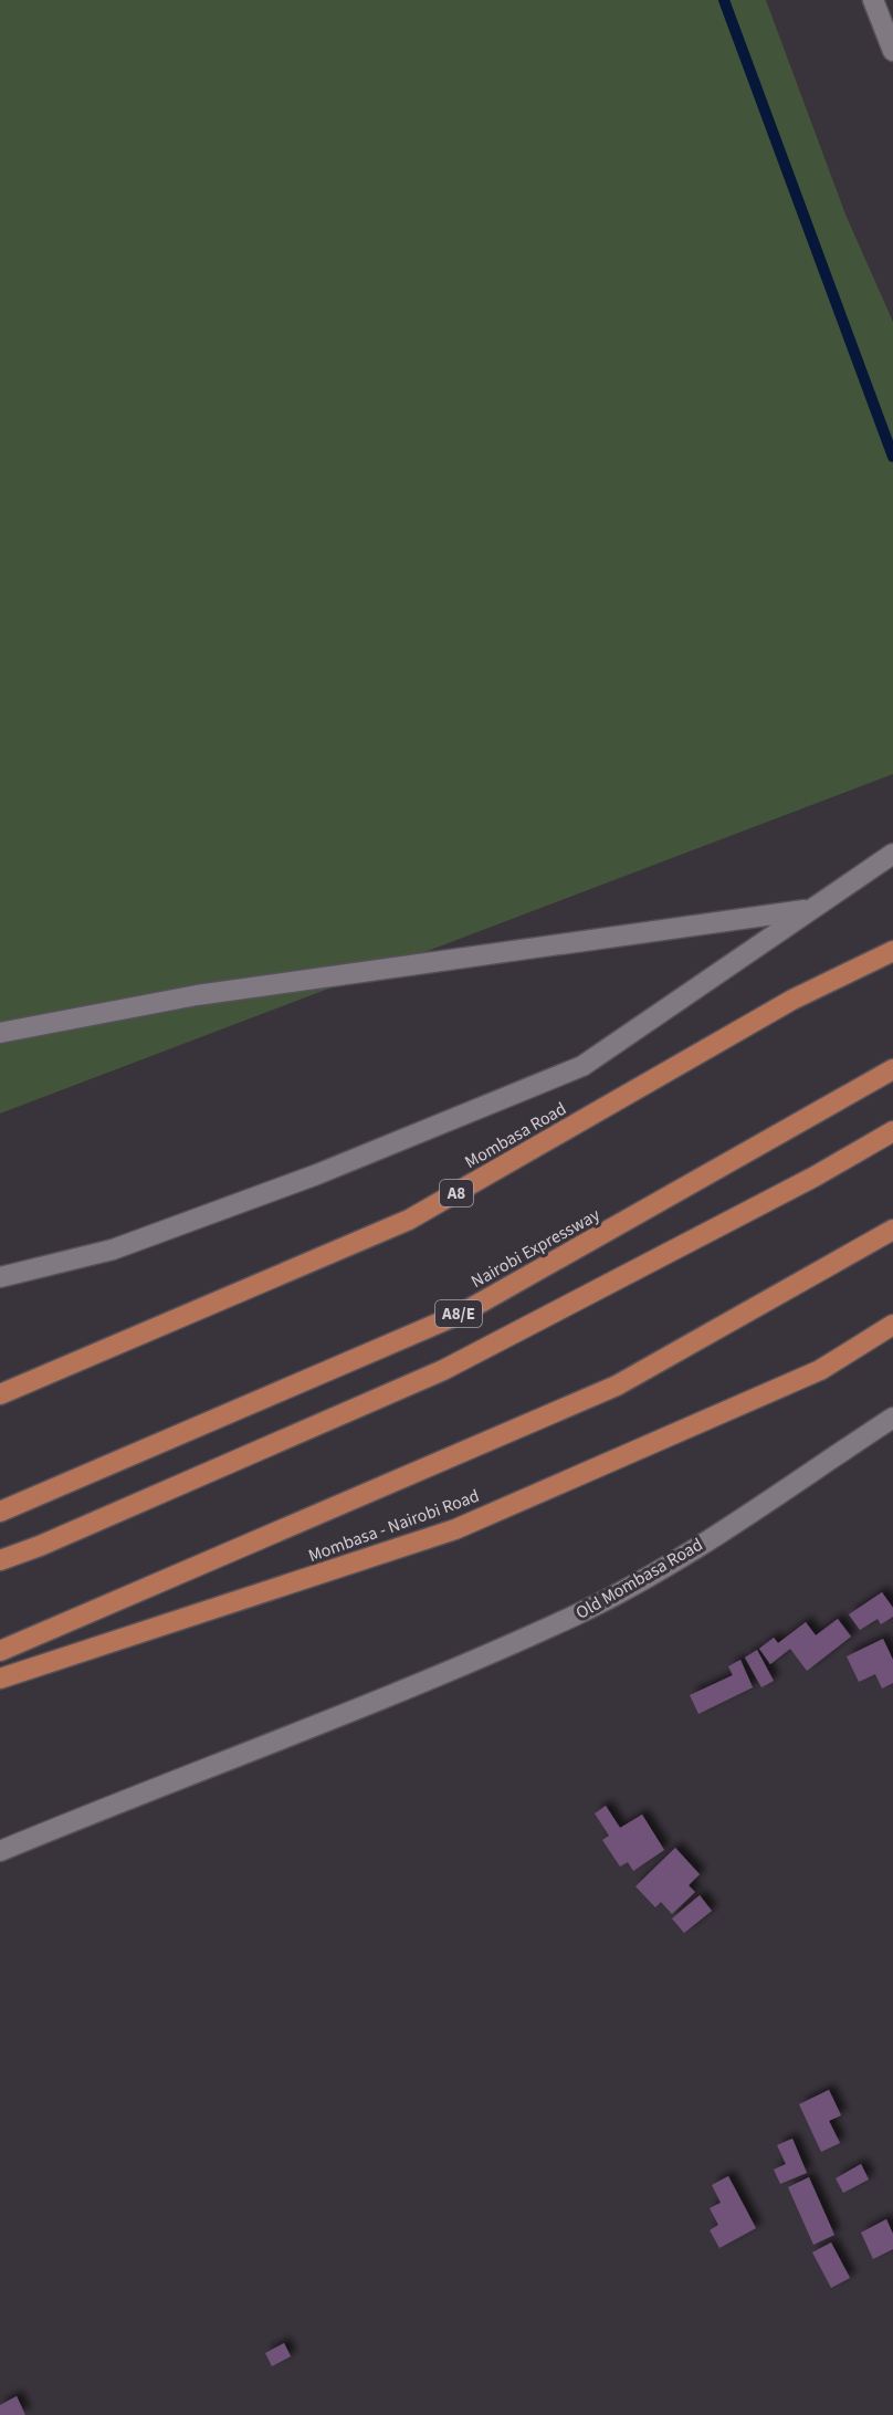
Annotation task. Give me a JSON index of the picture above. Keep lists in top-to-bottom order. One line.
{"streets":{"highway":["Mombasa Road","A8","Nairobi Expressway","A8/E","Mombasa - Nairobi Road"],"street":["Old Mombasa Road"]}}
